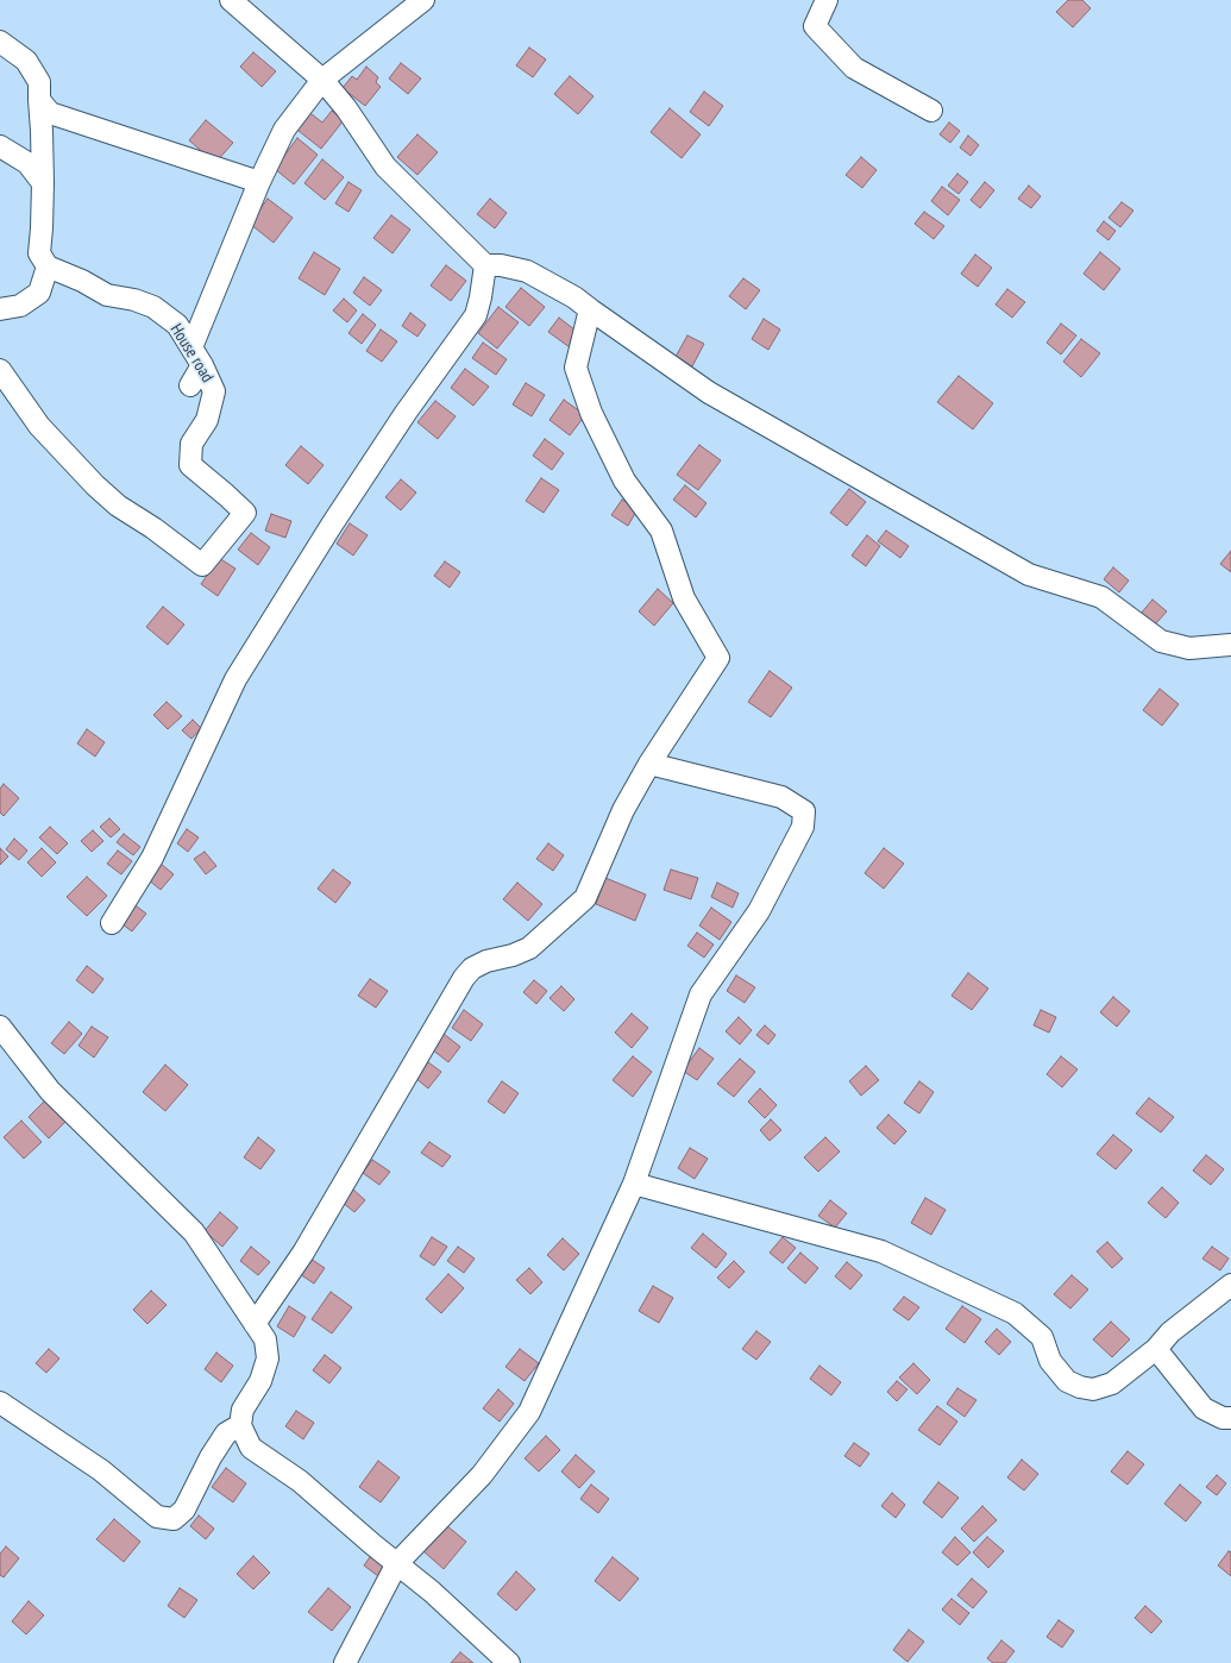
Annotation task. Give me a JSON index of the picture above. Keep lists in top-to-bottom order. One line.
{"streets":{"street":["House road"]}}
